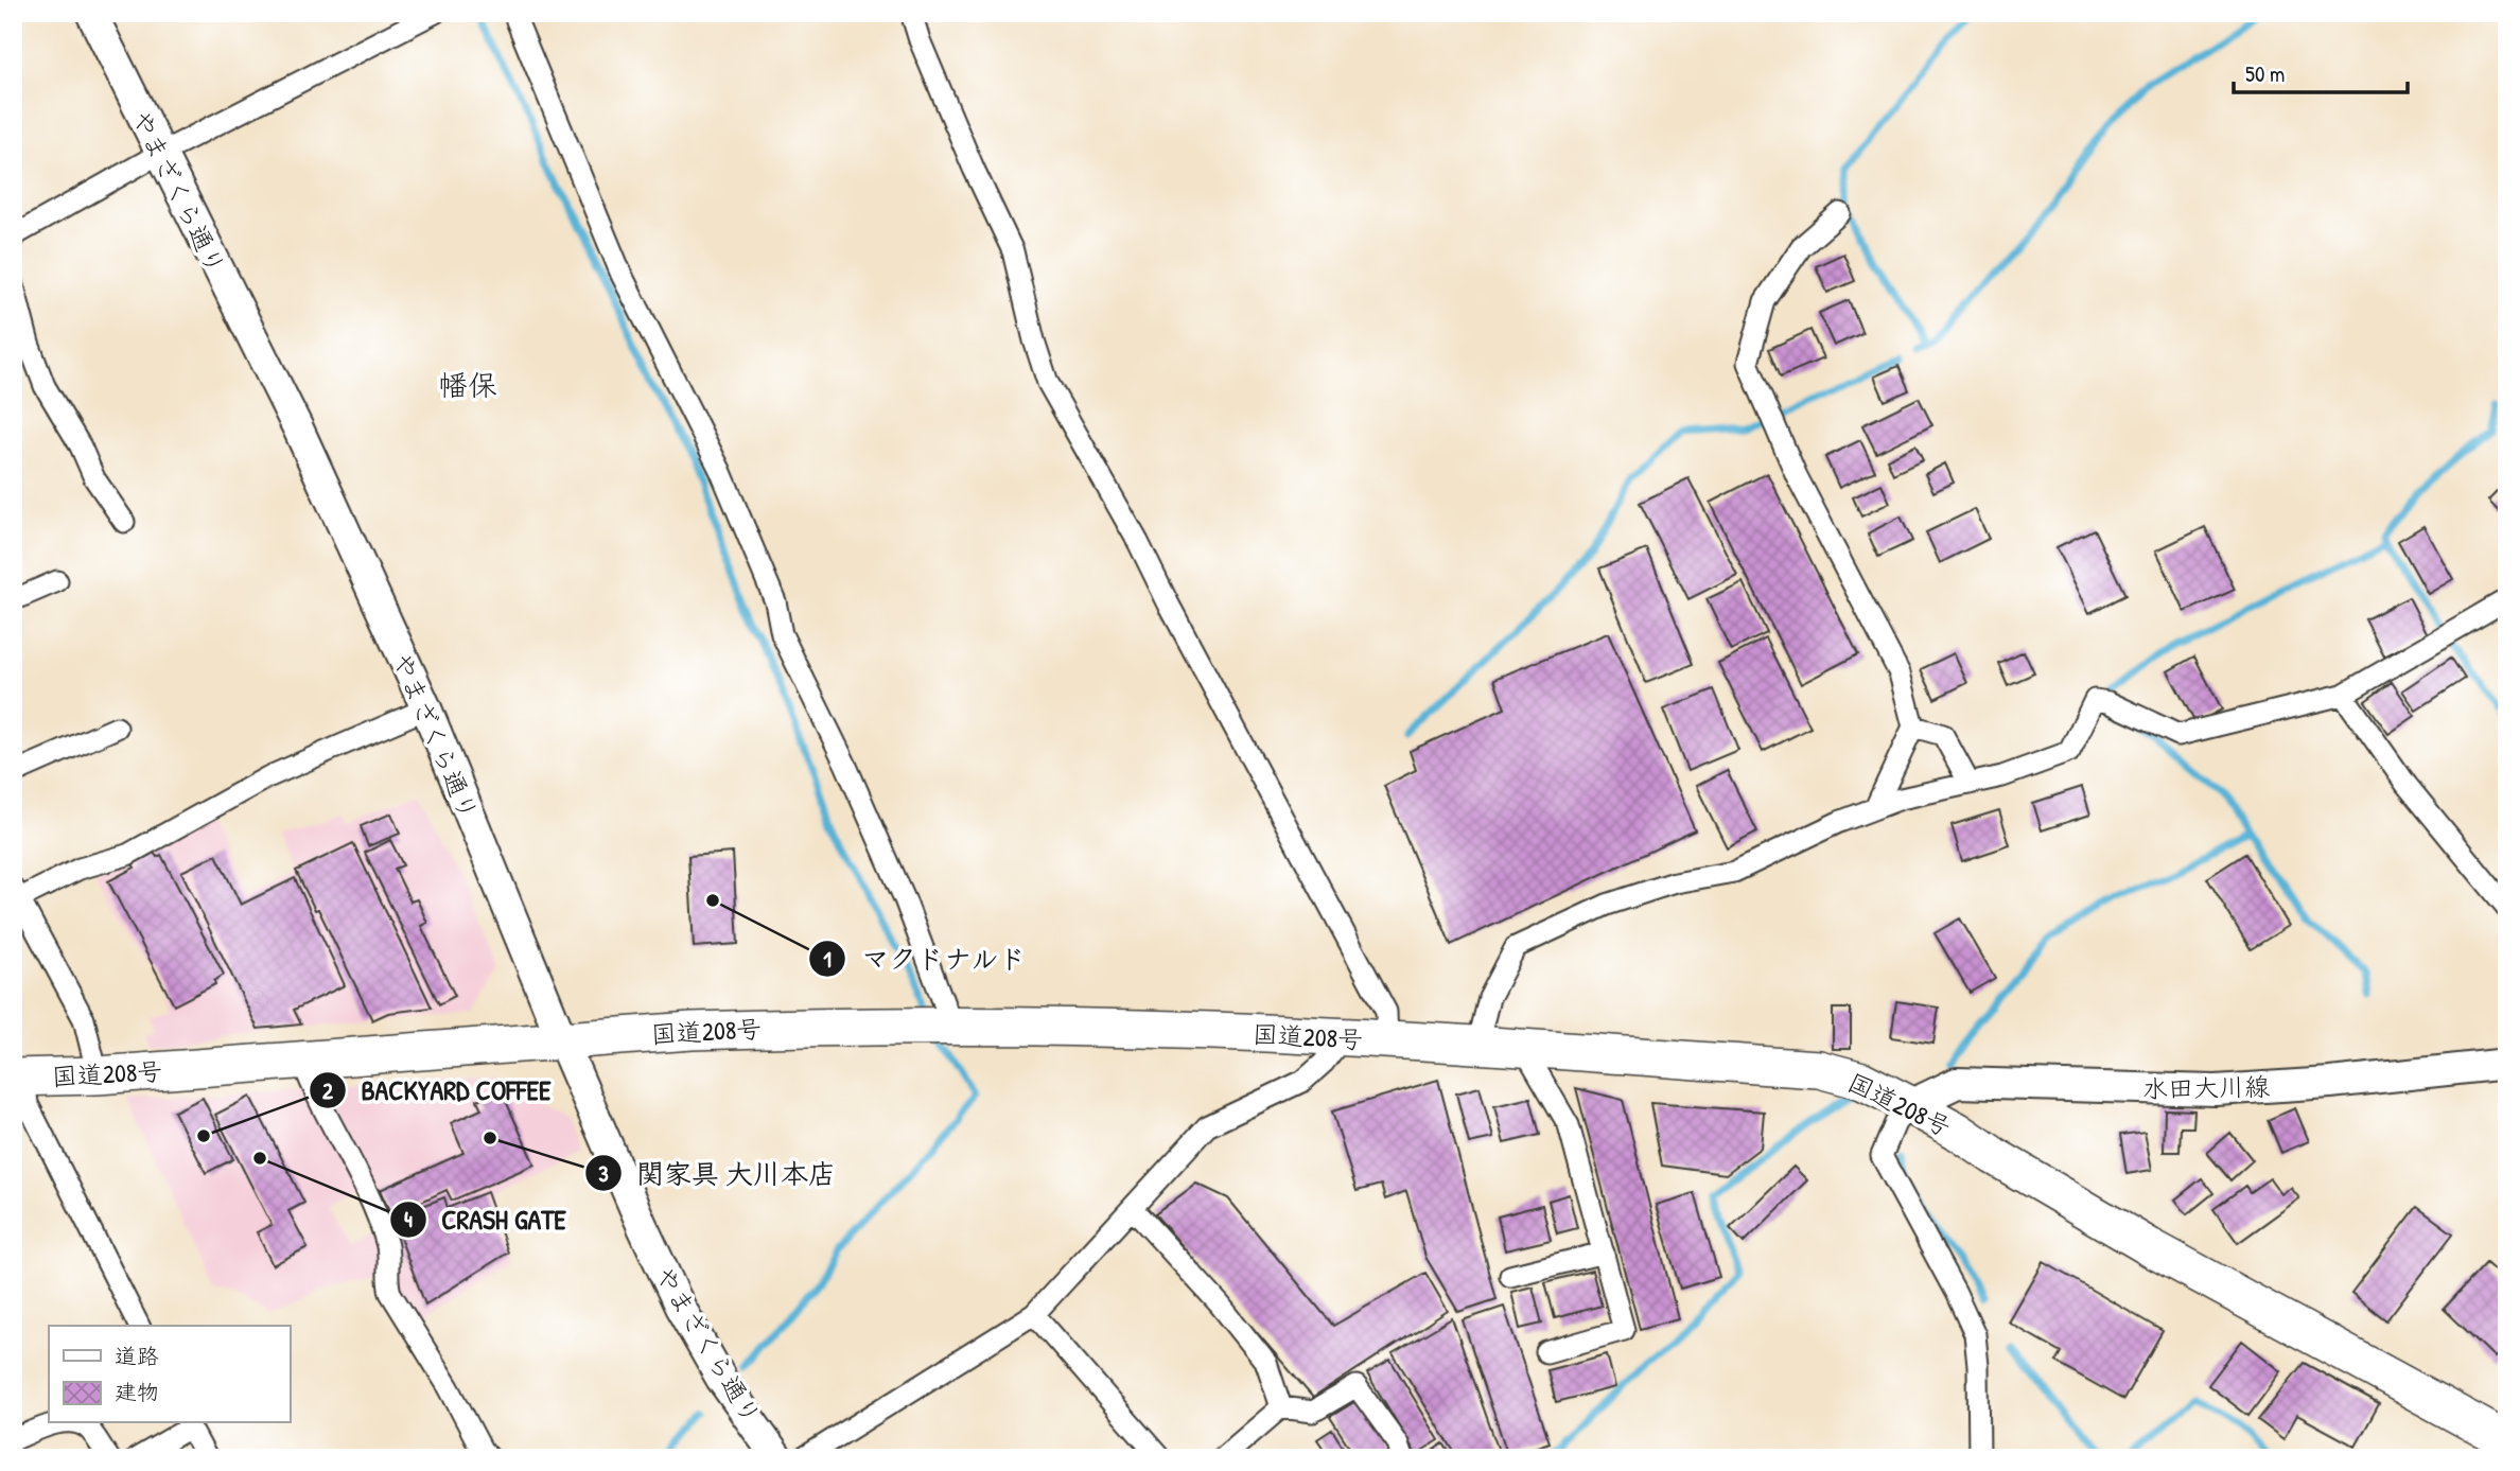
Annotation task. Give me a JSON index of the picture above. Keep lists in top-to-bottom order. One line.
{"streets":{"highway":["国道208号"],"street":["やまざくら通り","水田大川線"]},"crossings":[["やまざくら通り","国道208号"],["国道208号","水田大川線"]],"districts":["幡保"],"places":["マクドナルド","BACKYARD COFFEE","関家具 大川本店","CRASH GATE"],"legend":["道路","建物"],"scale_bar":"50 m"}
